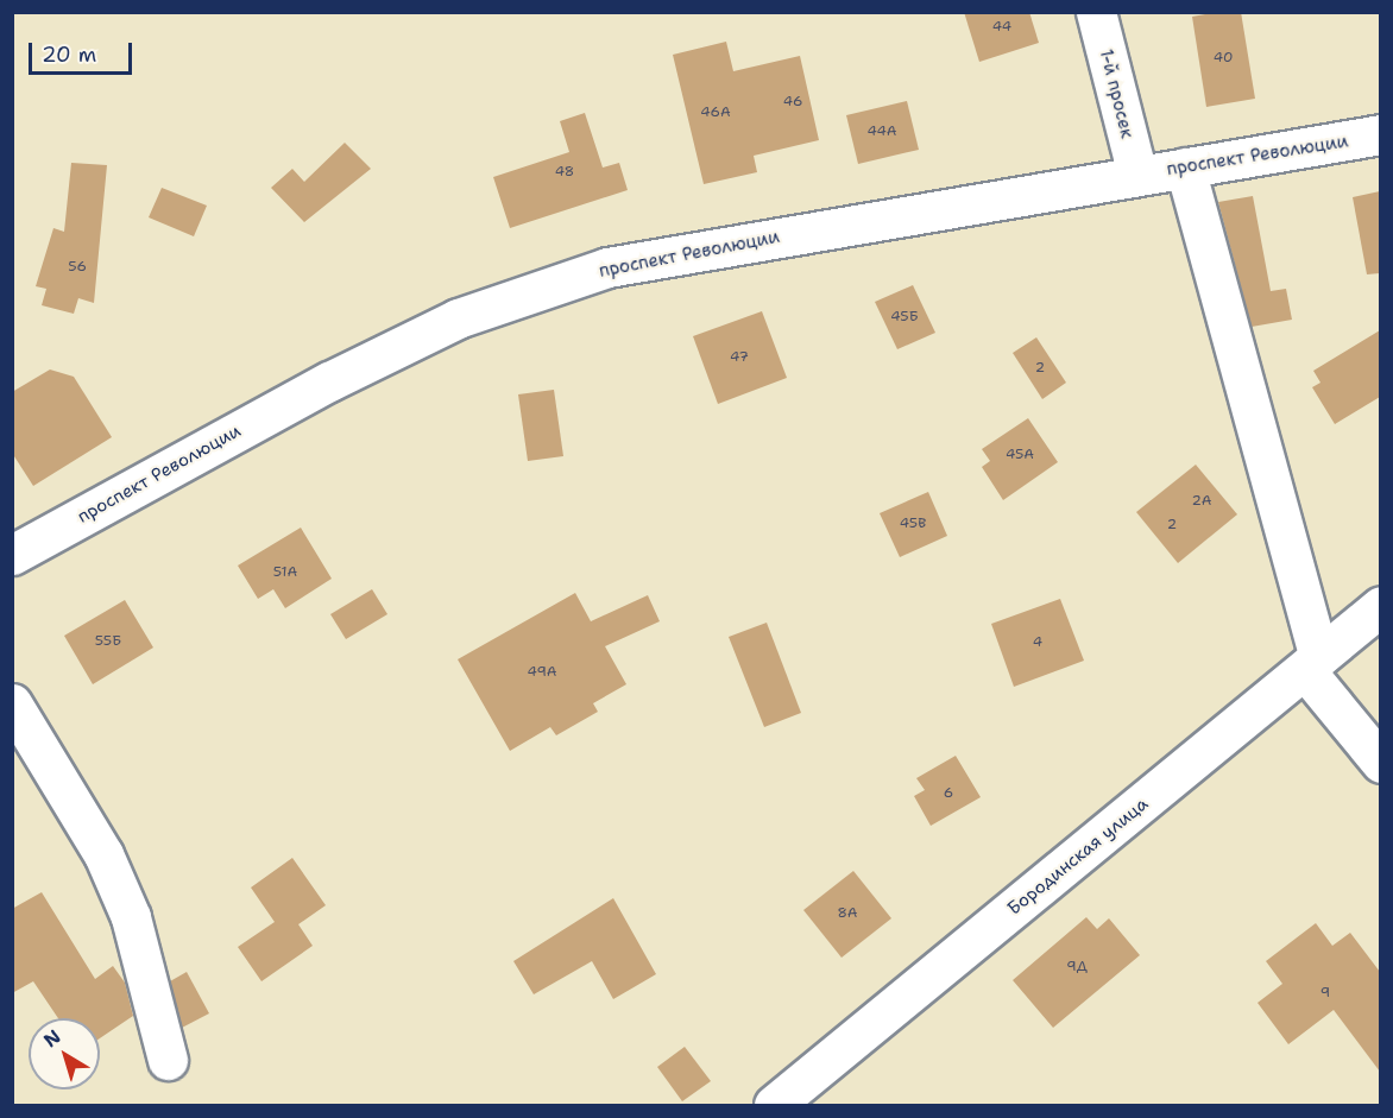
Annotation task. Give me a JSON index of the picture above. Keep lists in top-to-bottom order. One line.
{"streets":{"street":["1-й просек","проспект Революции","Бородинская улица"]},"crossings":[["1-й просек","проспект Революции"]],"house_numbers":["44","40","46","46А","44А","48","56","45Б","47","2","45А","2А","45В","2","51А","55Б","4","49А","6","8А","9Д","9"],"scale_bar":"20 m","north":"top left"}
